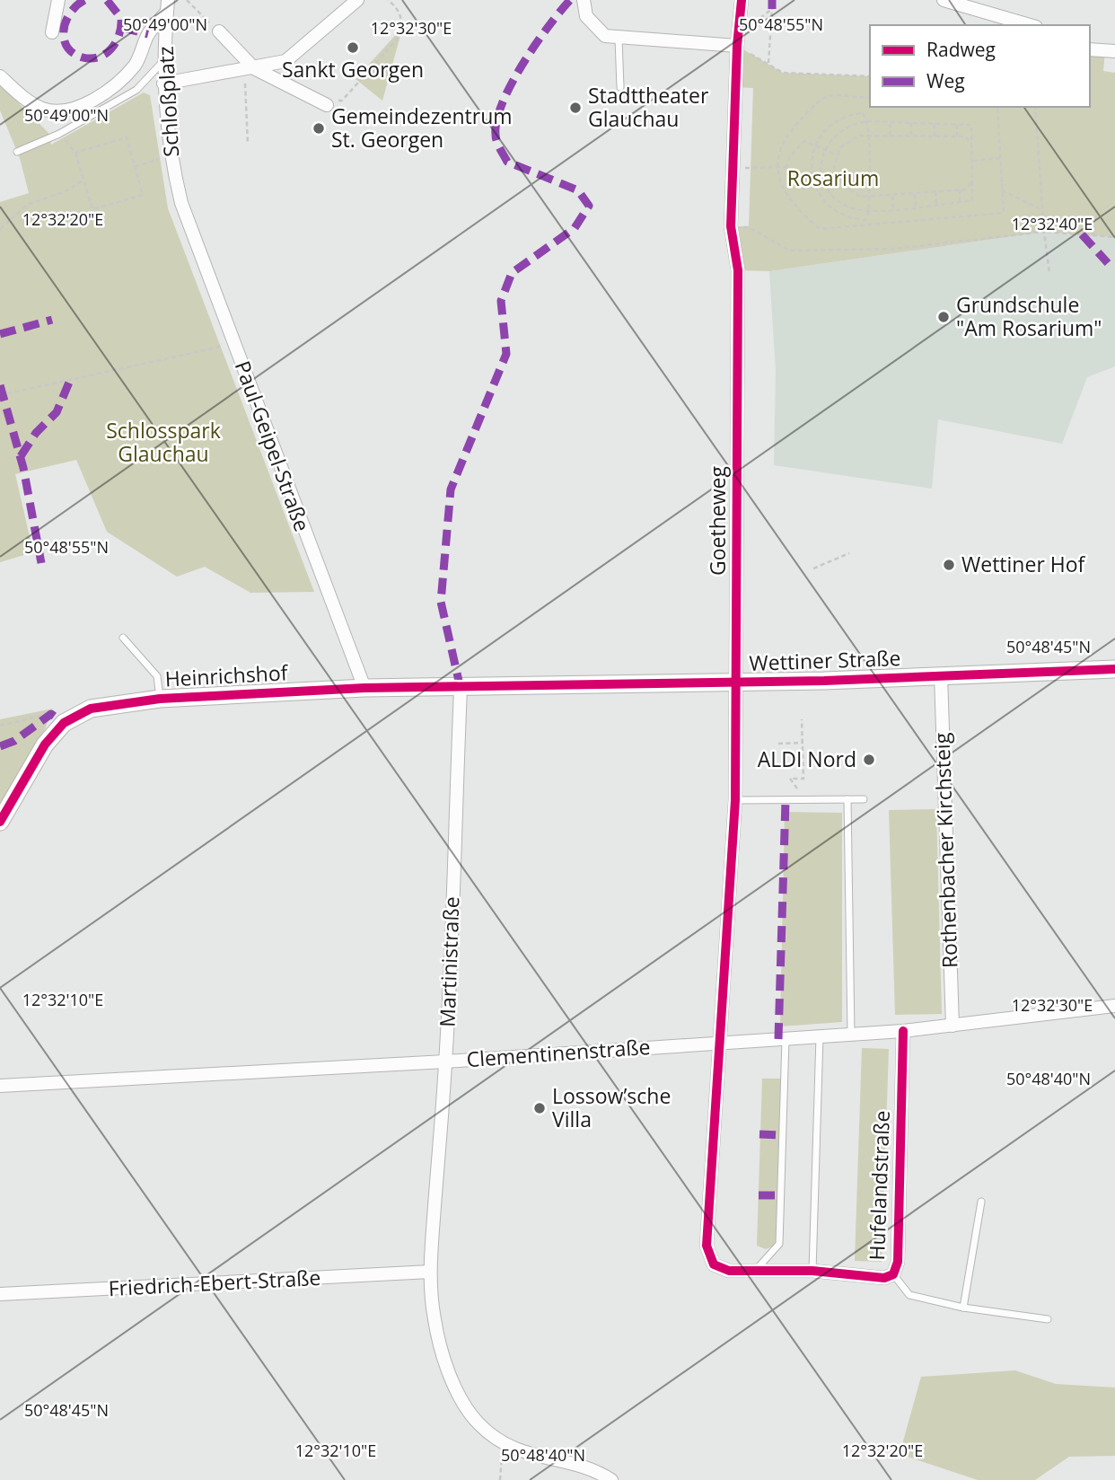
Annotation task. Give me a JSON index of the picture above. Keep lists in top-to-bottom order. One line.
{"streets":{"street":["Schloßplatz","Paul-Geipel-Straße","Goetheweg","Wettiner Straße","Heinrichshof","Rothenbacher Kirchsteig","Martinistraße","Clementinenstraße","Hufelandstraße","Friedrich-Ebert-Straße"]},"crossings":[["Schloßplatz","Paul-Geipel-Straße"],["Paul-Geipel-Straße","Heinrichshof"],["Goetheweg","Wettiner Straße"],["Goetheweg","Clementinenstraße"],["Goetheweg","Hufelandstraße"],["Wettiner Straße","Heinrichshof"],["Wettiner Straße","Rothenbacher Kirchsteig"],["Wettiner Straße","Martinistraße"],["Heinrichshof","Martinistraße"],["Rothenbacher Kirchsteig","Clementinenstraße"],["Martinistraße","Clementinenstraße"],["Martinistraße","Friedrich-Ebert-Straße"],["Clementinenstraße","Hufelandstraße"]],"parks":["Rosarium","Schlosspark Glauchau"],"places":["Sankt Georgen","Stadttheater Glauchau","Gemeindezentrum St. Georgen","Grundschule \"Am Rosarium\"","Wettiner Hof","ALDI Nord","Lossow’sche Villa"],"legend":["Radweg","Weg"],"coordinates":["50°48'55\"N","50°49'00\"N","12°32'30\"E","12°32'20\"E","12°32'40\"E","50°48'45\"N","12°32'10\"E","50°48'40\"N"]}
